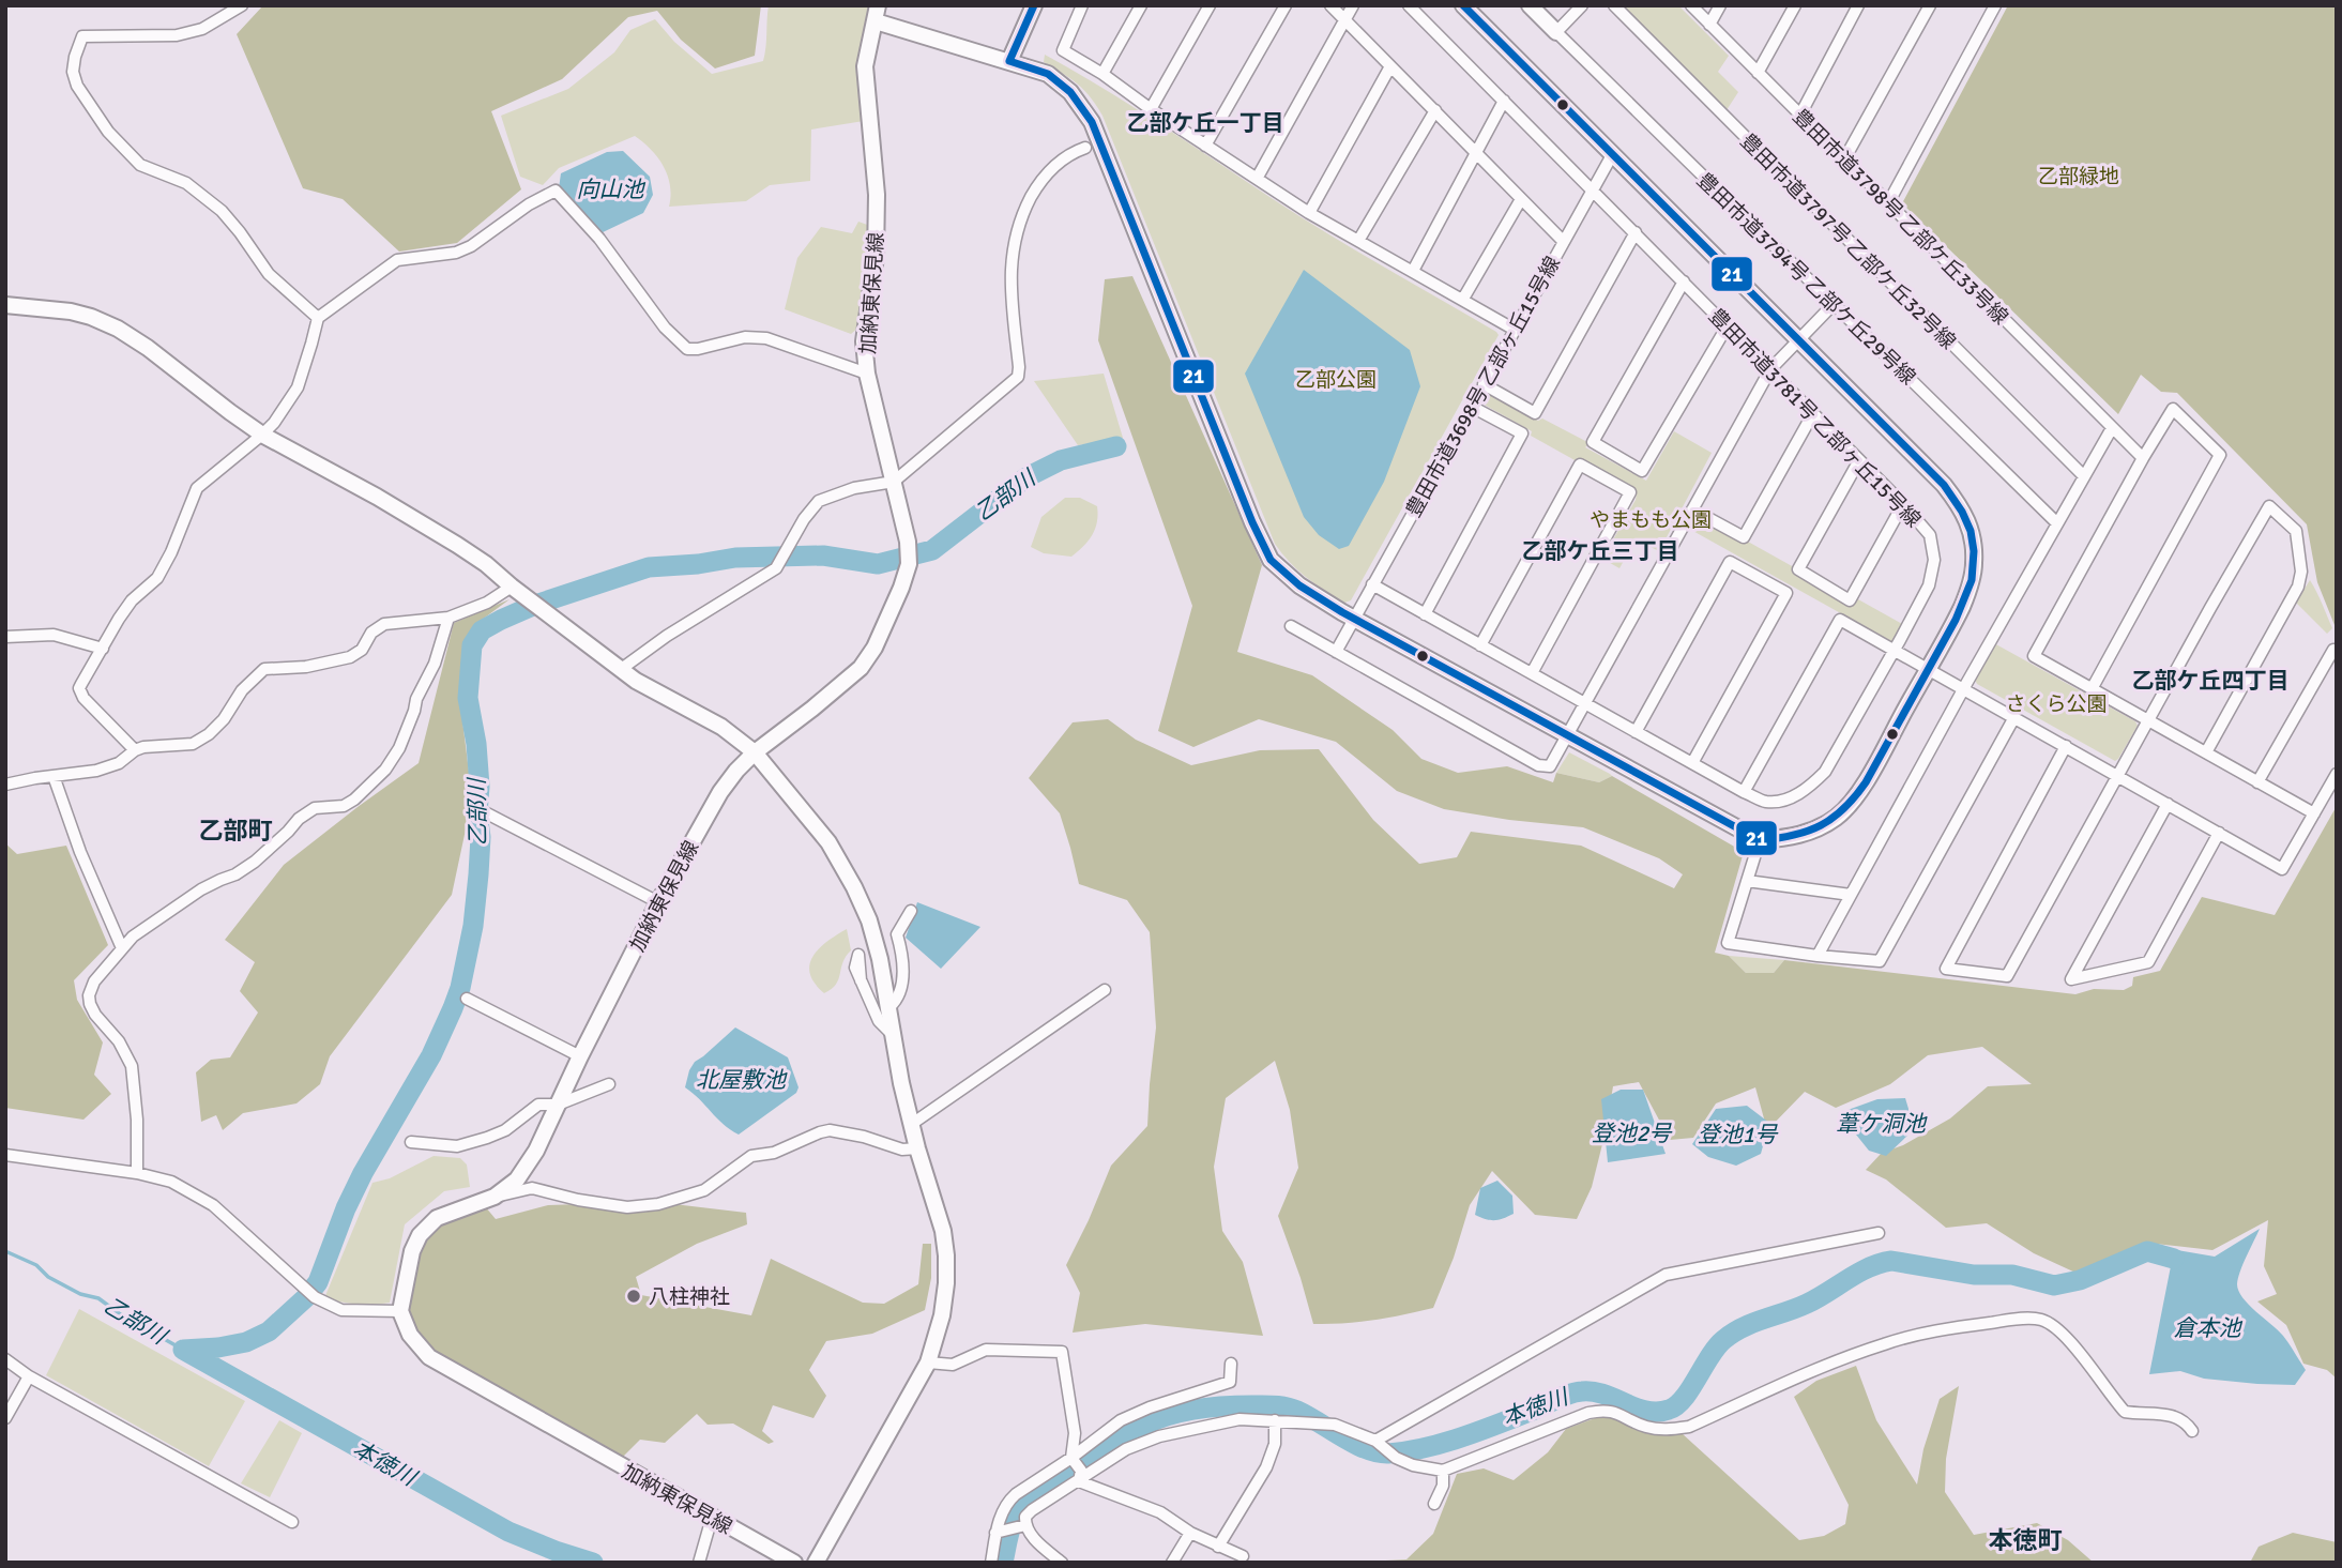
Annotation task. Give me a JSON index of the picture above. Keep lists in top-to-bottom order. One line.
{"streets":{"street":["豊田市道3798号 乙部ケ丘33号線","豊田市道3797号 乙部ケ丘32号線","豊田市道3794号 乙部ケ丘29号線","加納東保見線","豊田市道3698号 乙部ヶ丘15号線","豊田市道3781号 乙部ヶ丘15号線"]},"crossings":[["豊田市道3698号 乙部ヶ丘15号線","豊田市道3781号 乙部ヶ丘15号線"]],"districts":["乙部ケ丘一丁目","乙部ケ丘三丁目","乙部ケ丘四丁目","乙部町","本徳町"],"water":["向山池","乙部川","北屋敷池","葦ケ洞池","登池2号","登池1号","倉本池","本徳川"],"parks":["乙部緑地","乙部公園","やまもも公園","さくら公園"],"places":["八柱神社"],"lines":["transit line 21"]}
